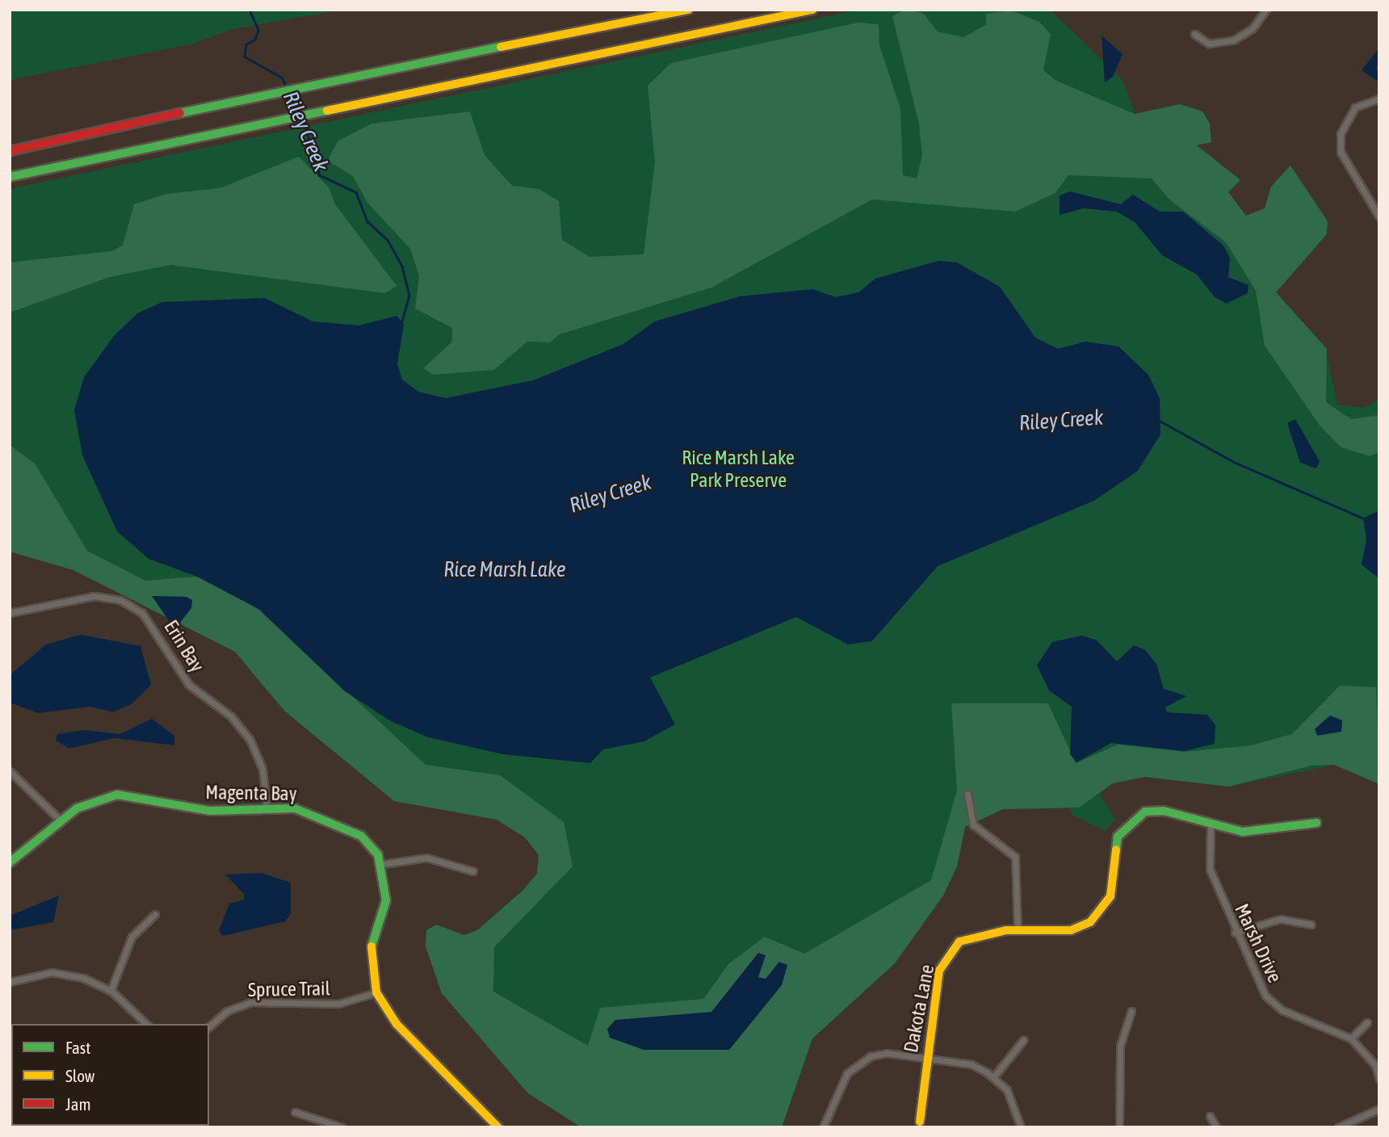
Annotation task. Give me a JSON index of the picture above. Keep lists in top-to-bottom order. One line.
{"streets":{"main road":["Magenta Bay","Dakota Lane"],"street":["Erin Bay","Marsh Drive","Spruce Trail"]},"crossings":[["Erin Bay","Magenta Bay"],["Magenta Bay","Spruce Trail"],["Marsh Drive","Dakota Lane"]],"water":["Riley Creek","Rice Marsh Lake"],"parks":["Rice Marsh Lake Park Preserve"],"legend":["Fast","Slow","Jam"]}
